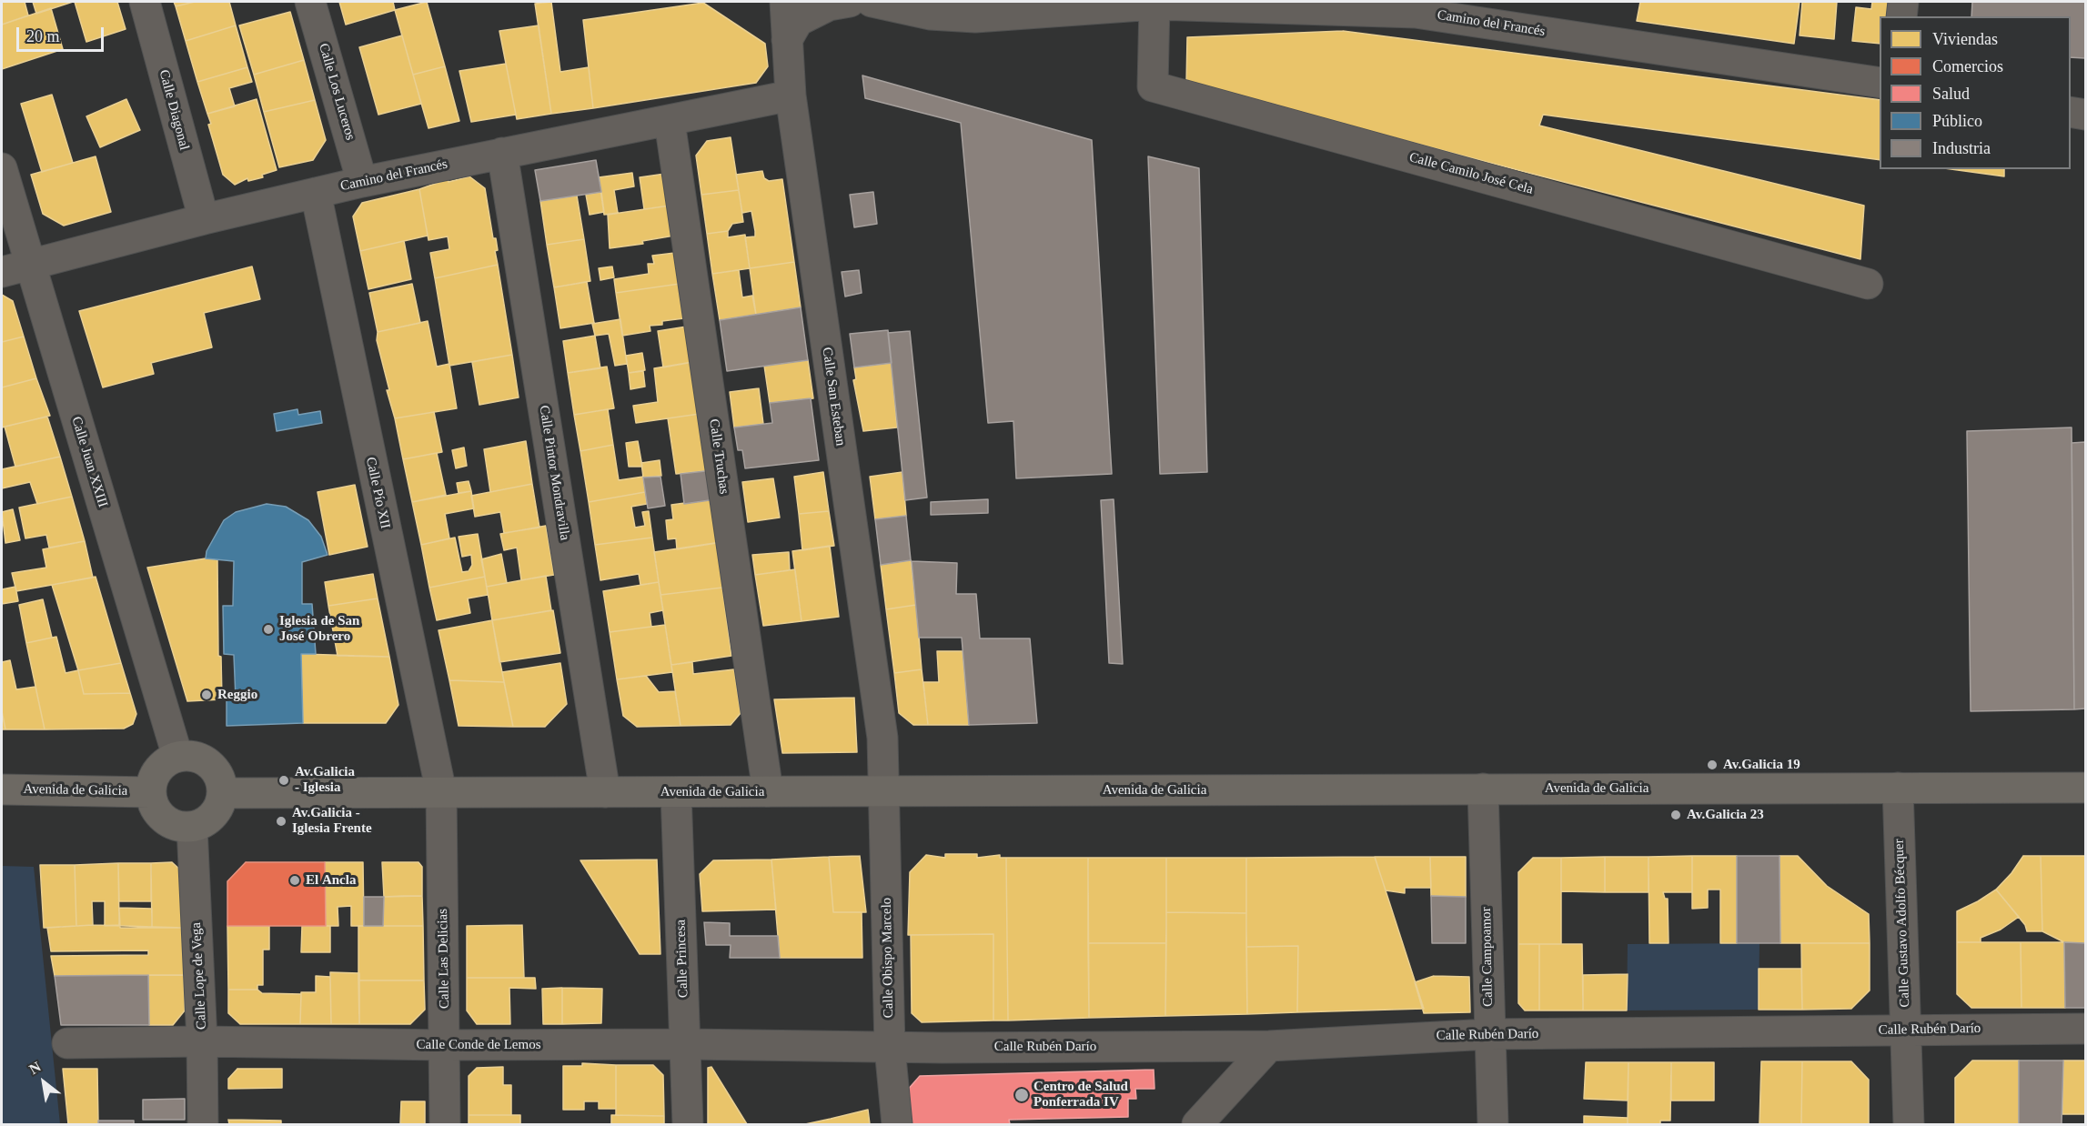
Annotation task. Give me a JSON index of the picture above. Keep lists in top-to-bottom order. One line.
{"streets":{"main road":["Avenida de Galicia"],"street":["Camino del Francés","Calle Los Luceros","Calle Diagonal","Calle Camilo José Cela","Calle San Esteban","Calle Truchas","Calle Juan XXIII","Calle Pintor Mondravilla","Calle Pío XII","Calle Gustavo Adolfo Bécquer","Calle Campoamor","Calle Obispo Marcelo","Calle Las Delicias","Calle Princesa","Calle Lope de Vega","Calle Rubén Darío","Calle Conde de Lemos"]},"crossings":[["Camino del Francés","Calle Los Luceros"],["Camino del Francés","Calle Diagonal"],["Camino del Francés","Calle Camilo José Cela"],["Camino del Francés","Calle San Esteban"],["Camino del Francés","Calle Truchas"],["Camino del Francés","Calle Juan XXIII"],["Camino del Francés","Calle Pintor Mondravilla"],["Camino del Francés","Calle Pío XII"],["Calle San Esteban","Avenida de Galicia"],["Calle San Esteban","Calle Obispo Marcelo"],["Calle Truchas","Avenida de Galicia"],["Calle Juan XXIII","Avenida de Galicia"],["Calle Juan XXIII","Calle Lope de Vega"],["Calle Pintor Mondravilla","Avenida de Galicia"],["Calle Pío XII","Avenida de Galicia"],["Calle Pío XII","Calle Las Delicias"],["Avenida de Galicia","Calle Gustavo Adolfo Bécquer"],["Avenida de Galicia","Calle Campoamor"],["Avenida de Galicia","Calle Obispo Marcelo"],["Avenida de Galicia","Calle Las Delicias"],["Avenida de Galicia","Calle Princesa"],["Avenida de Galicia","Calle Lope de Vega"],["Calle Gustavo Adolfo Bécquer","Calle Rubén Darío"],["Calle Campoamor","Calle Rubén Darío"],["Calle Obispo Marcelo","Calle Rubén Darío"],["Calle Obispo Marcelo","Calle Conde de Lemos"],["Calle Las Delicias","Calle Conde de Lemos"],["Calle Princesa","Calle Conde de Lemos"],["Calle Lope de Vega","Calle Conde de Lemos"],["Calle Rubén Darío","Calle Conde de Lemos"]],"places":["Iglesia de San José Obrero","Reggio","Av.Galicia 19","Av.Galicia - Iglesia","Av.Galicia 23","Av.Galicia - Iglesia Frente","El Ancla","Centro de Salud Ponferrada IV"],"legend":["Viviendas","Comercios","Salud","Público","Industria"],"scale_bar":"20 m","north":"top left"}
